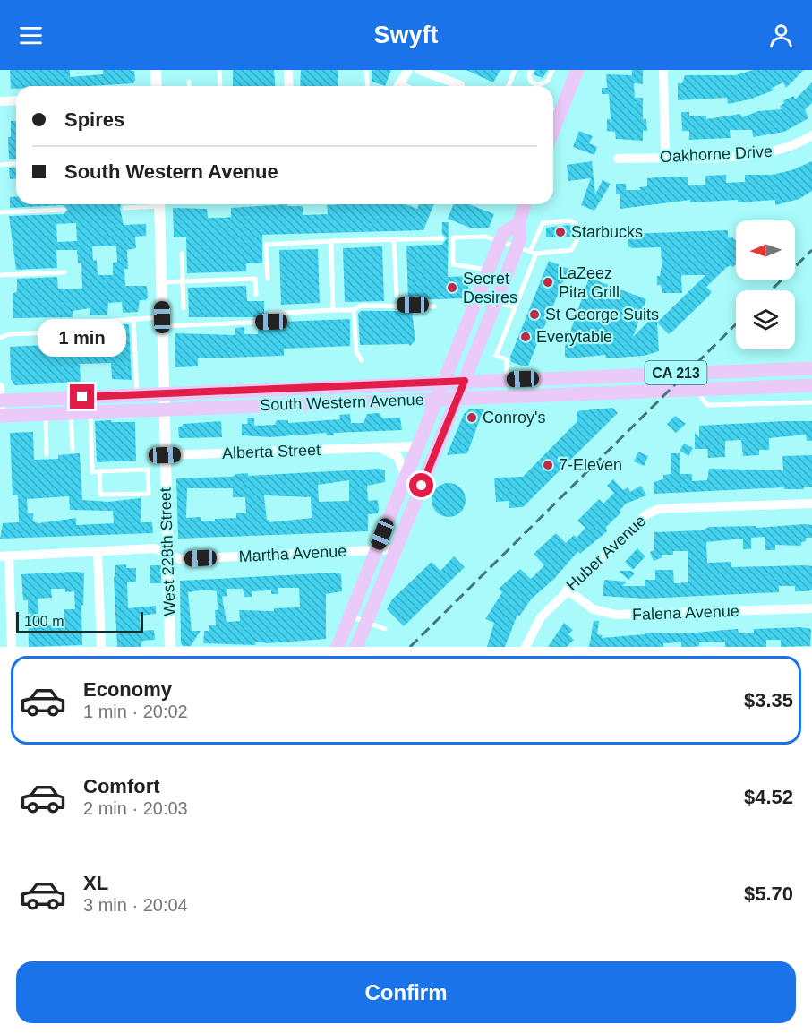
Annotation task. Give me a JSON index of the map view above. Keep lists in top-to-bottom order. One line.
{"streets":{"main road":["CA 213","South Western Avenue"],"street":["Oakhorne Drive","Alberta Street","West 228th Street","Huber Avenue","Martha Avenue","Falena Avenue"]},"crossings":[["South Western Avenue","West 228th Street"],["Alberta Street","West 228th Street"],["West 228th Street","Martha Avenue"],["Huber Avenue","Falena Avenue"]],"places":["Starbucks","LaZeez Pita Grill","Secret Desires","St George Suits","Everytable","Conroy's","7-Eleven"],"scale_bar":"100 m","north":"left","page":{"header":"Swyft","banner":["Spires","South Western Avenue"],"bubble":"1 min","scale":"100 m","list":[{"name":"Economy","note":"1 min · 20:02","value":"$3.35"},{"name":"Comfort","note":"2 min · 20:03","value":"$4.52"},{"name":"XL","note":"3 min · 20:04","value":"$5.70"}],"buttons":"Confirm"}}
